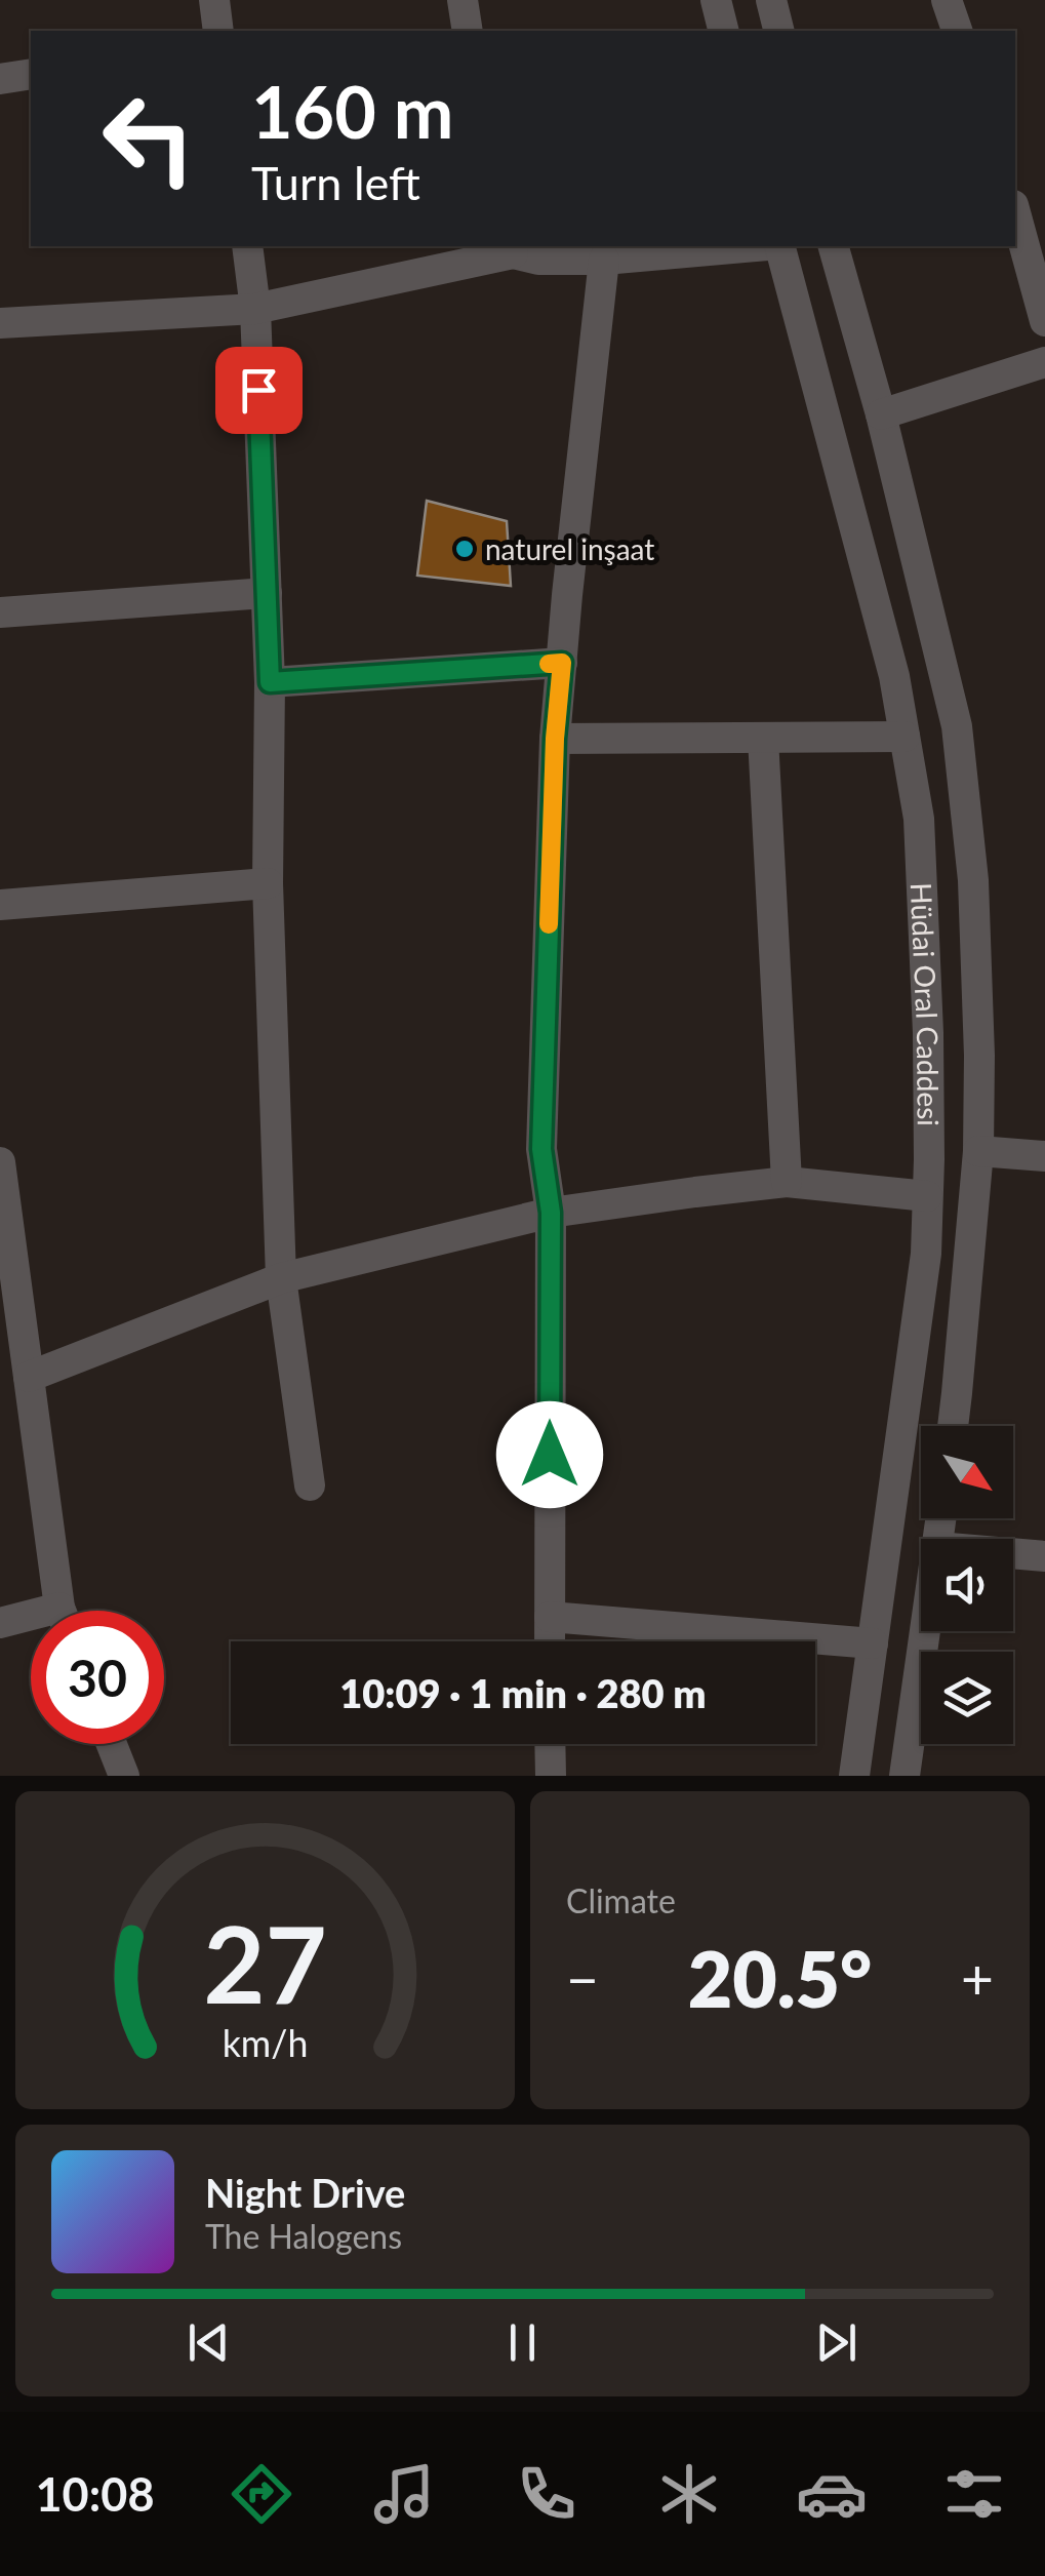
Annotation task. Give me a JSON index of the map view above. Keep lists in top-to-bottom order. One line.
{"streets":{"street":["Hüdai Oral Caddesi"]},"places":["naturel inşaat"],"north":"bottom right","page":{"turn":["160 m","Turn left"],"limit":"30","trip":"10:09 · 1 min · 280 m","tile":"Climate","heat":["−","20.5°","+"],"song":["Night Drive","The Halogens"],"tabs":"10:08","gauge":["27","km/h"]}}
